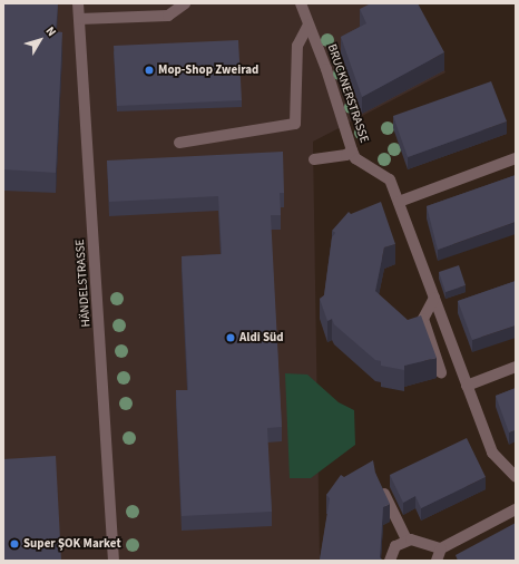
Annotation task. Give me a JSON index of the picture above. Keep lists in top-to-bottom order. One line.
{"streets":{"street":["BRUCKNERSTRASSE","HÄNDELSTRASSE"]},"places":["Mop-Shop Zweirad","Aldi Süd","Super ŞOK Market"],"north":"top right"}
